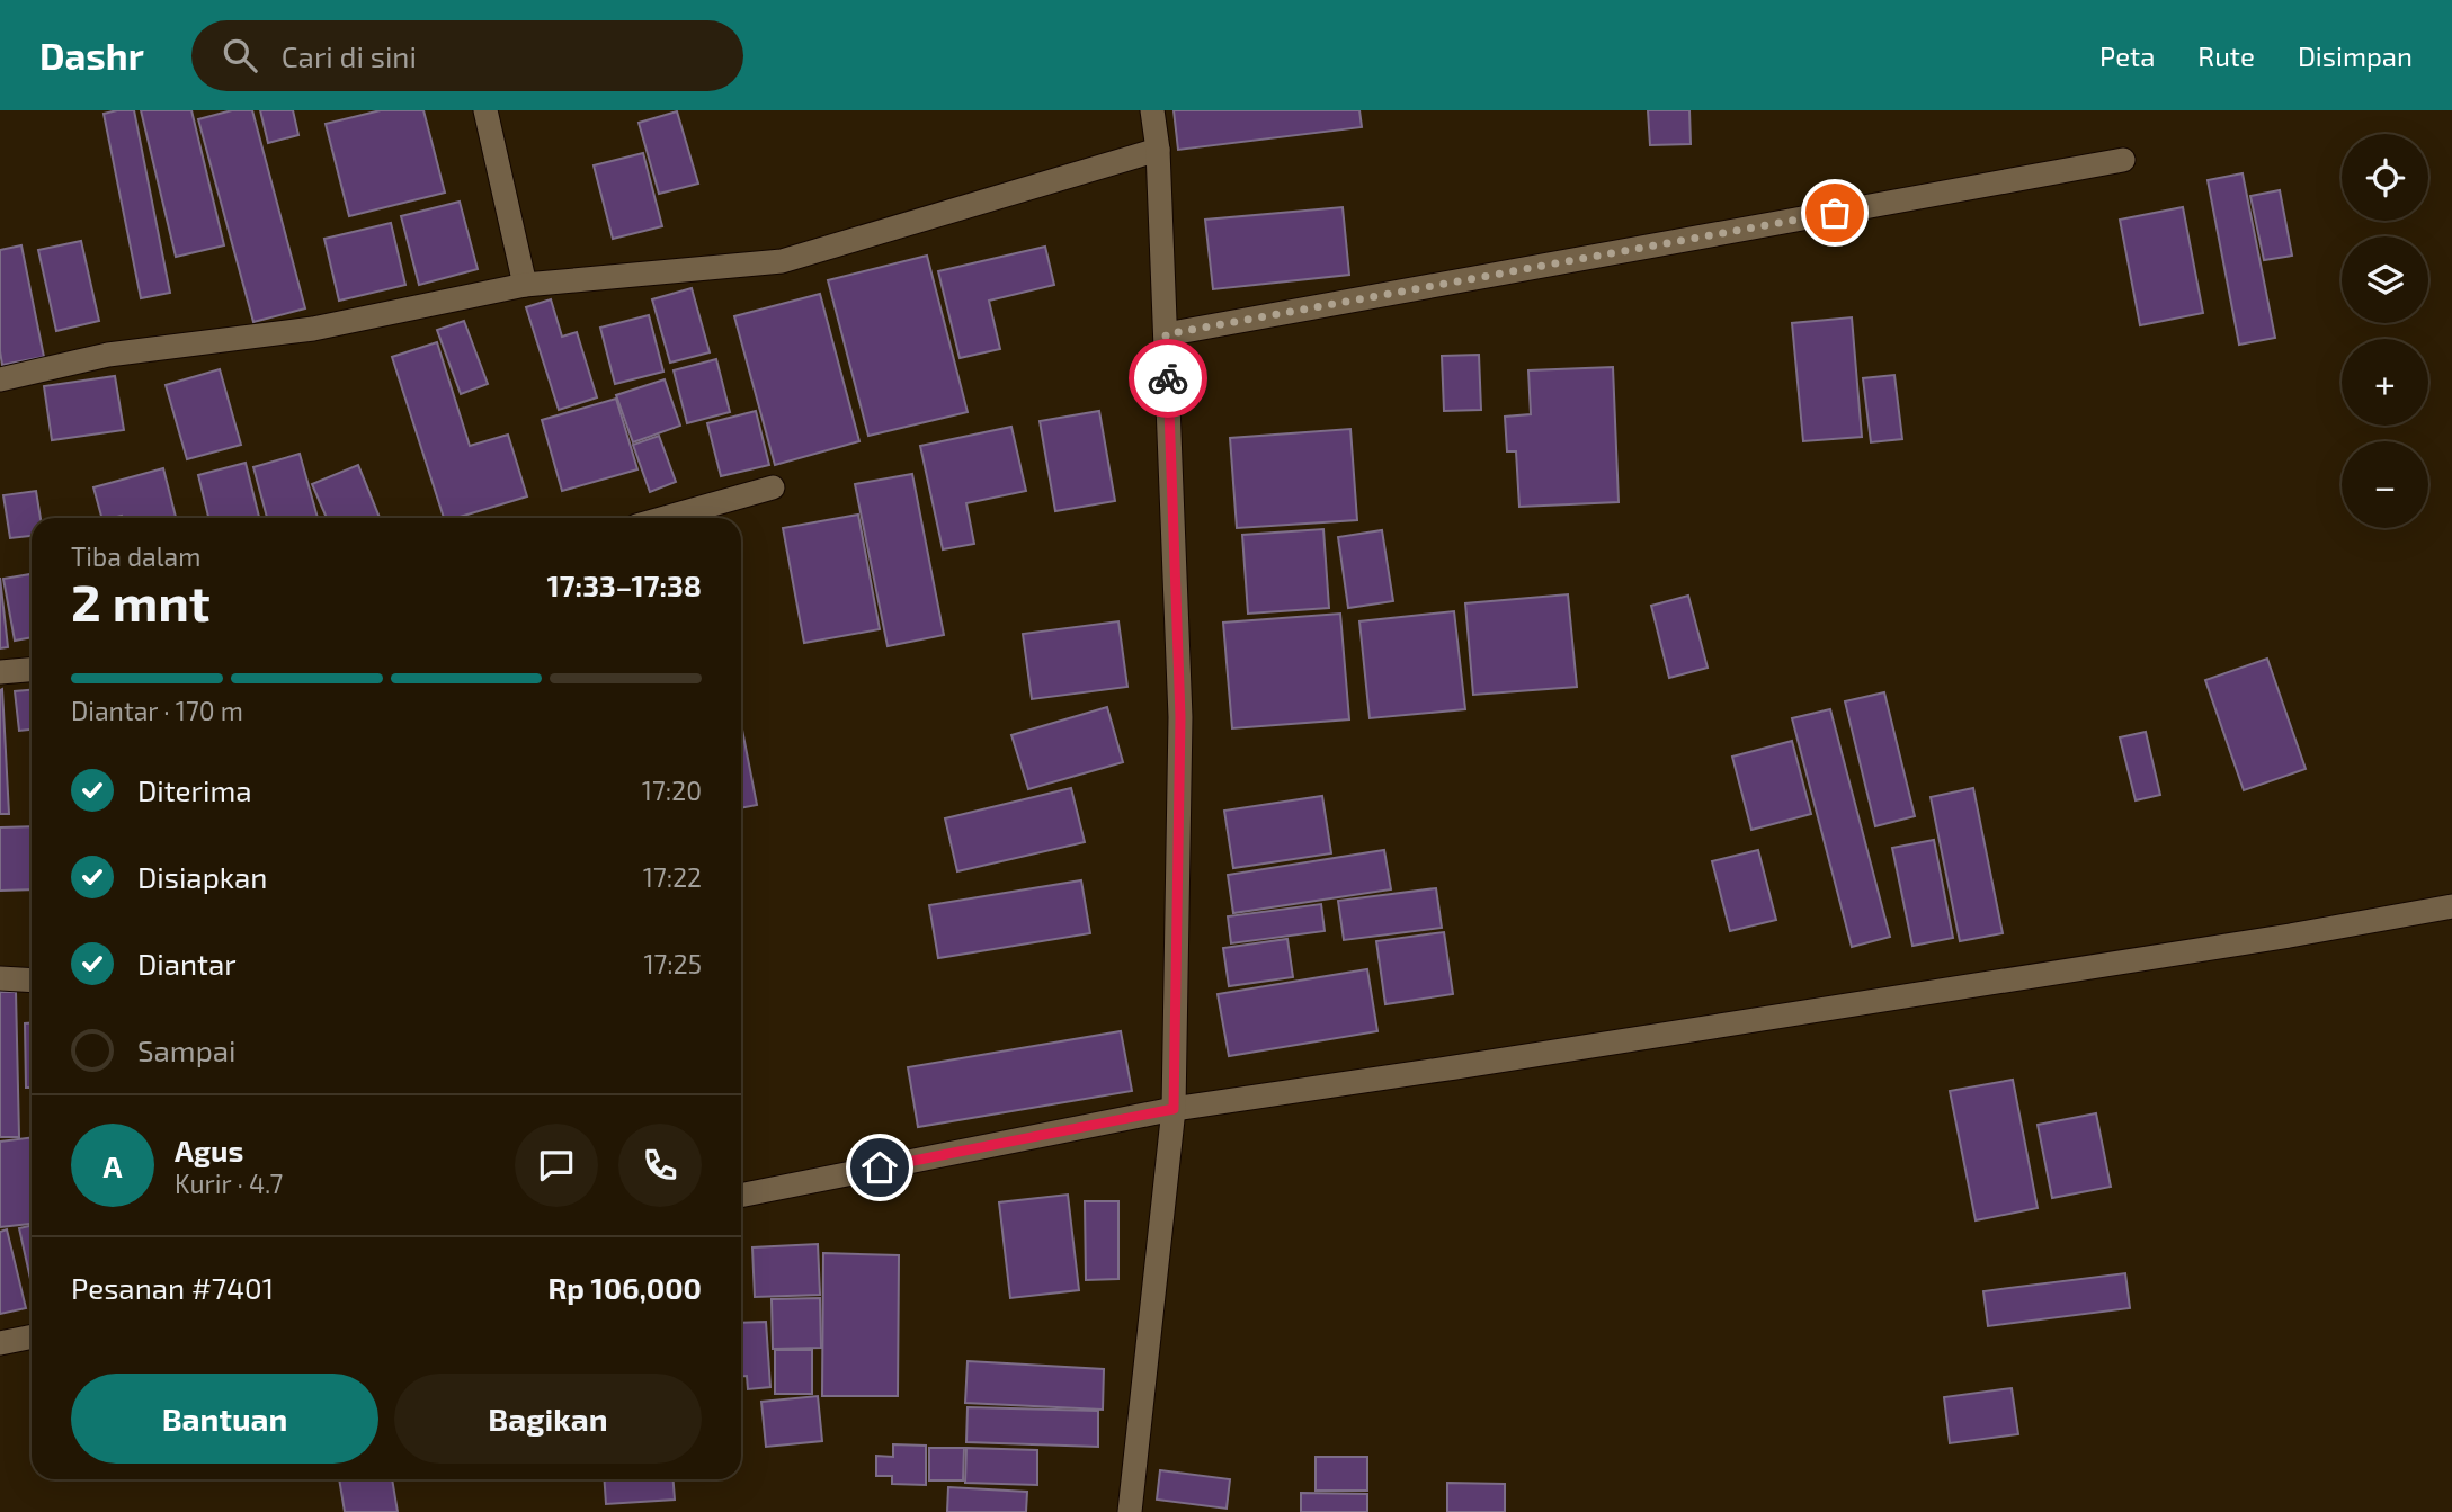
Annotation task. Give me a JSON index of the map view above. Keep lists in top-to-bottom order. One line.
{"page":{"header":"Dashr","search":"Cari di sini","nav":["Peta","Rute","Disimpan"],"map_buttons":["+","−"],"heading":["2 mnt","Tiba dalam","17:33–17:38"],"panel":["Agus","Kurir · 4.7","Pesanan #7401","Rp 106,000"],"bar":"Diantar · 170 m","list":[["Diterima","17:20"],["Disiapkan","17:22"],["Diantar","17:25"],"Sampai"],"round":"A","buttons":["Bantuan","Bagikan"]}}
